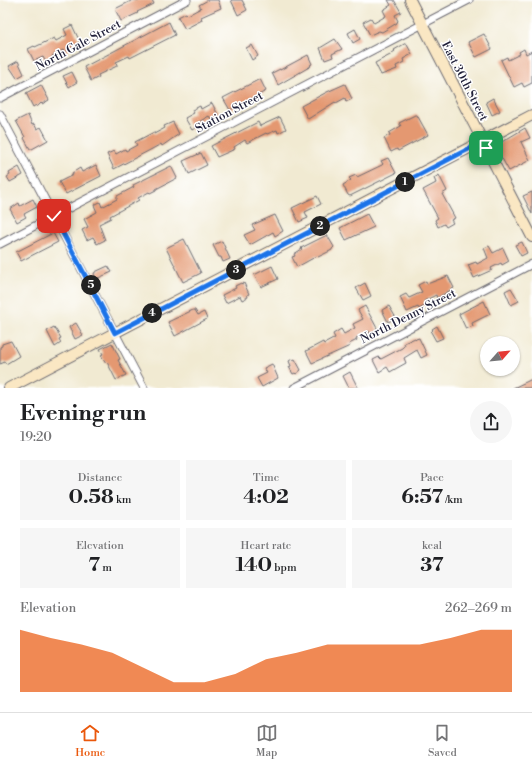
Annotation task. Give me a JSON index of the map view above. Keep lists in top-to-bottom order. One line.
{"streets":{"main road":["East 30th Street"],"street":["North Gale Street","Station Street","North Denny Street"]},"crossings":[["East 30th Street","Station Street"]],"north":"top right","page":{"pins":["1","2","3","5","4"],"heading":["Evening run","19:20"],"stats":[["Distance","0.58 km"],["Time","4:02"],["Pace","6:57 /km"],["Elevation","7 m"],["Heart rate","140 bpm"],["kcal","37"]],"chart":["Elevation","262–269 m"],"tabs":["Home","Map","Saved"]}}
